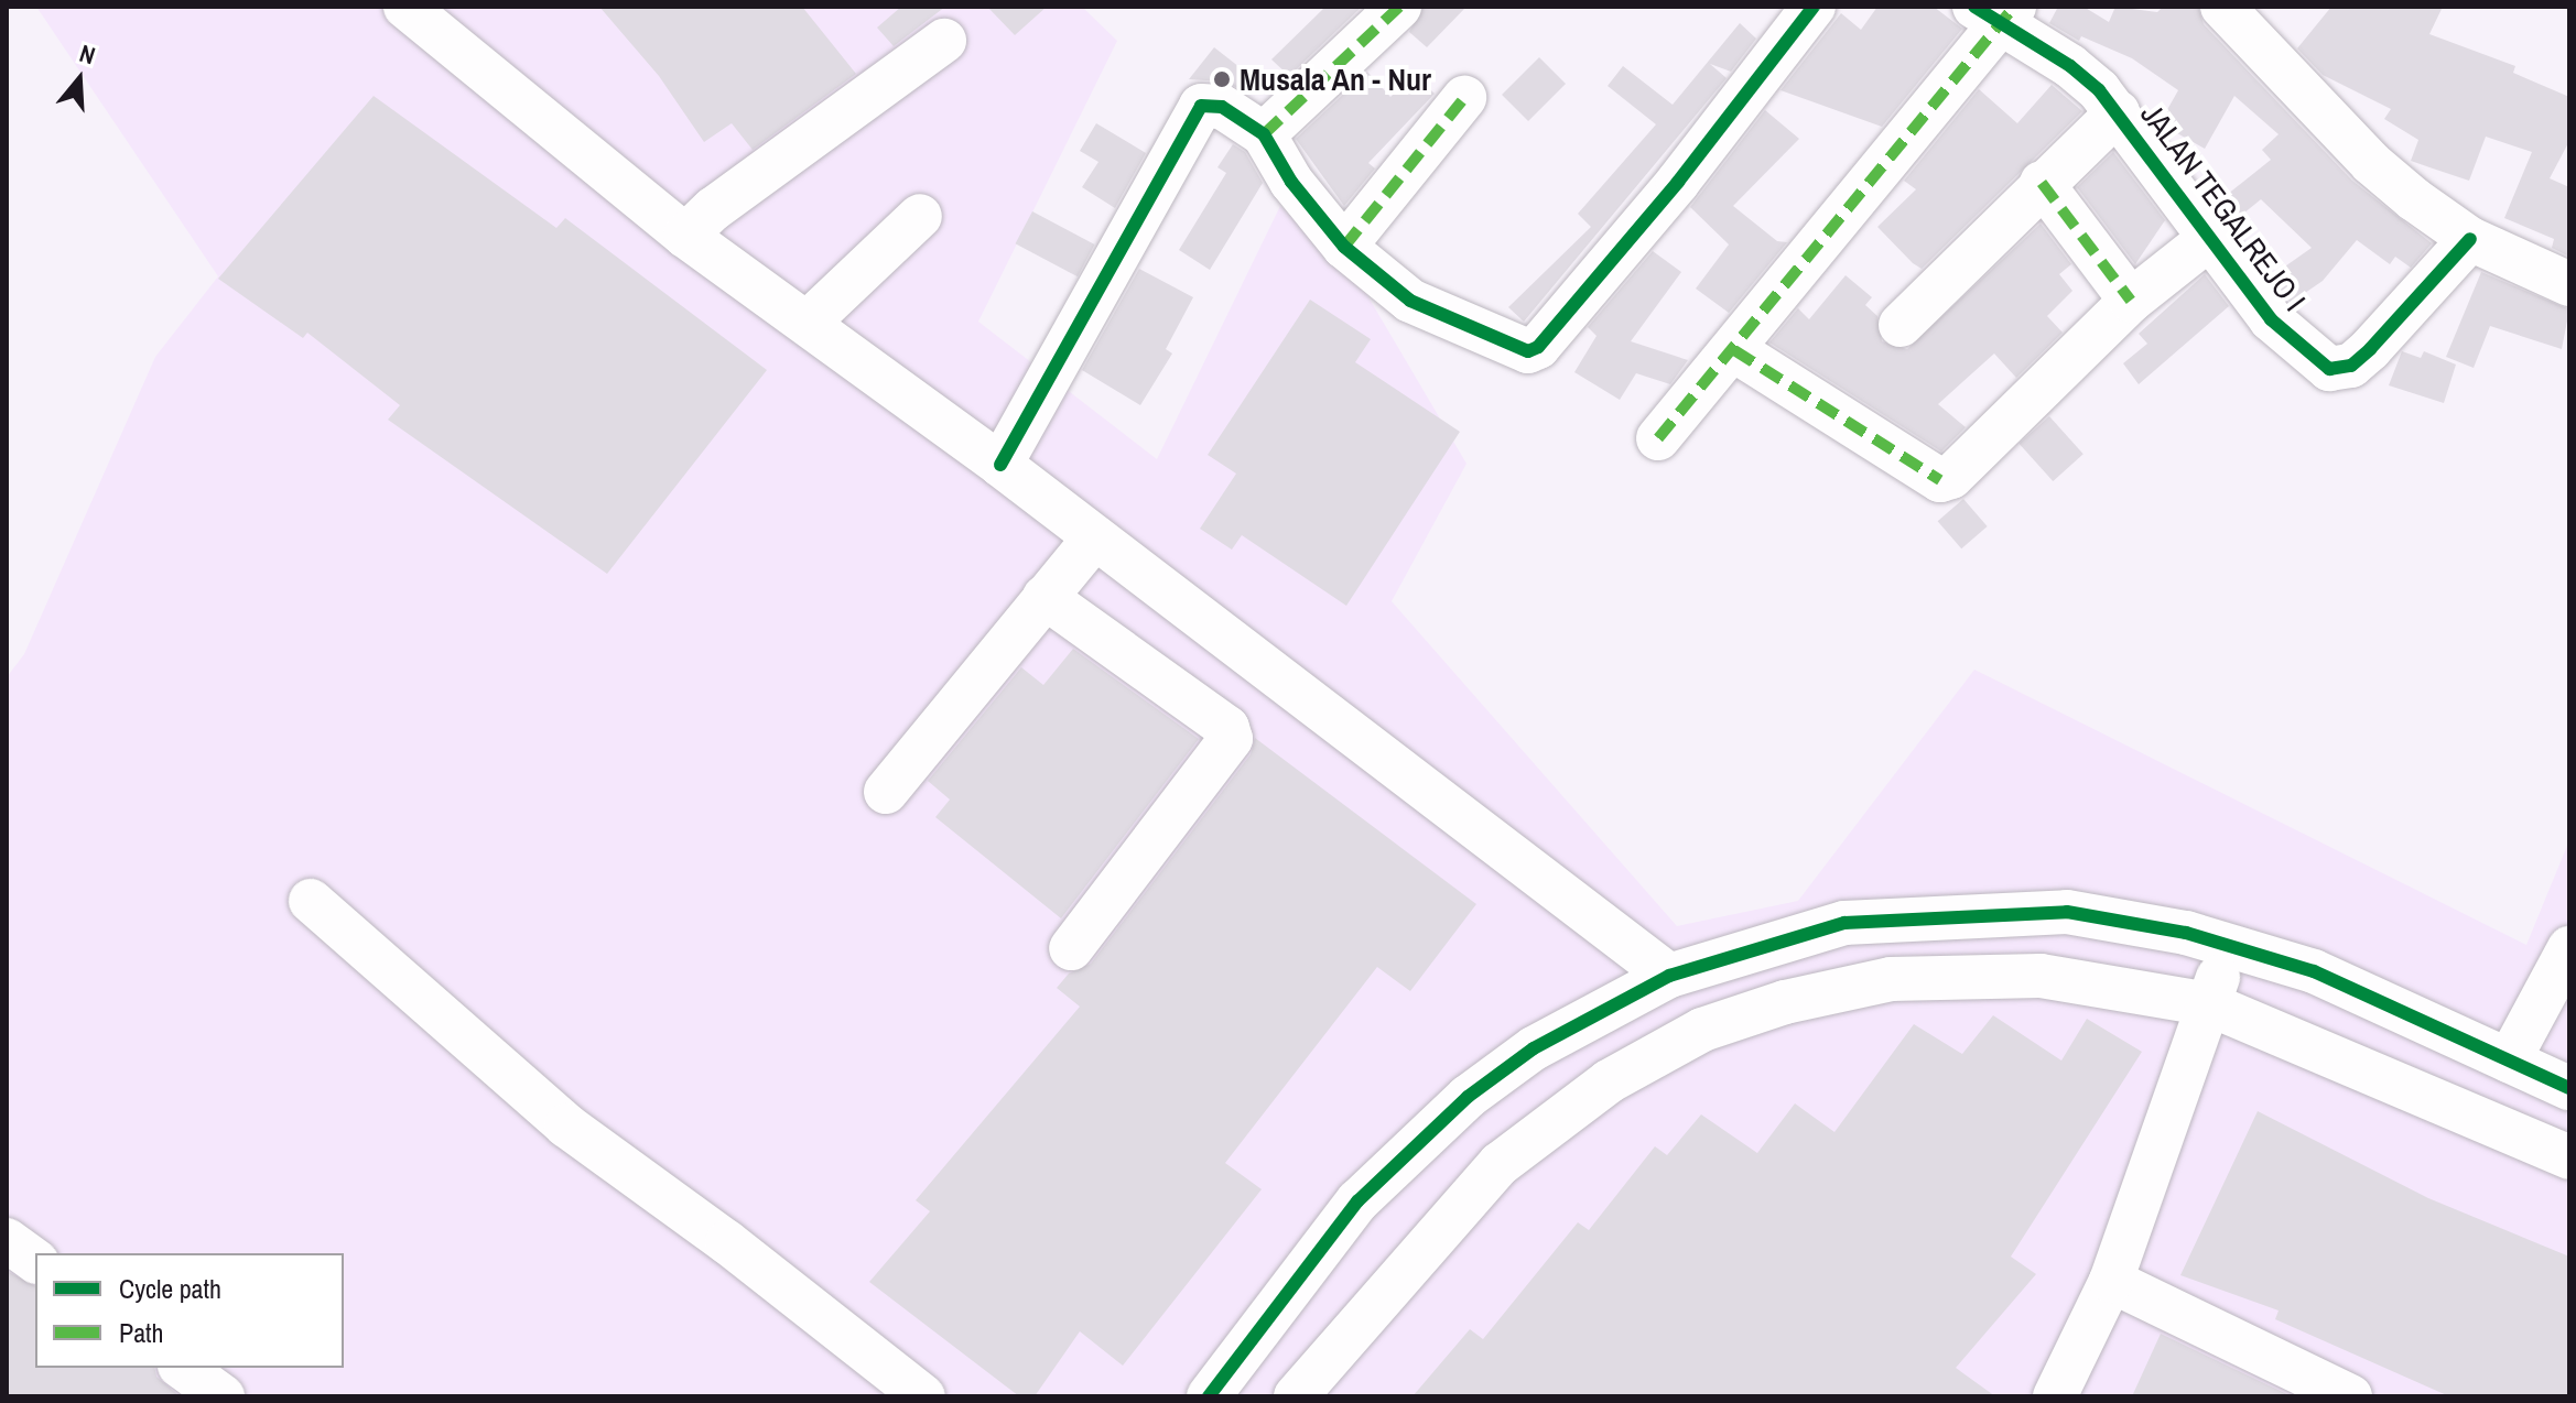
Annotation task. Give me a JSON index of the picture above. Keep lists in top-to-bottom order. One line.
{"streets":{"street":["JALAN TEGALREJO I"]},"places":["Musala An - Nur"],"legend":["Cycle path","Path"],"north":"top"}
